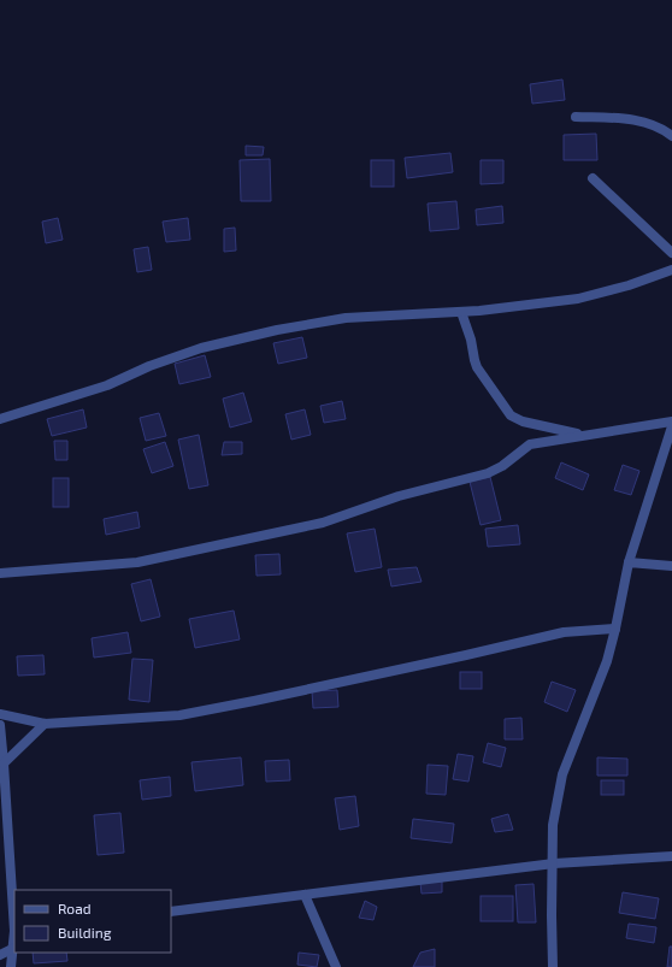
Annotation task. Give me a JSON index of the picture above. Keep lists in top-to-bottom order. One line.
{"legend":["Road","Building"]}
